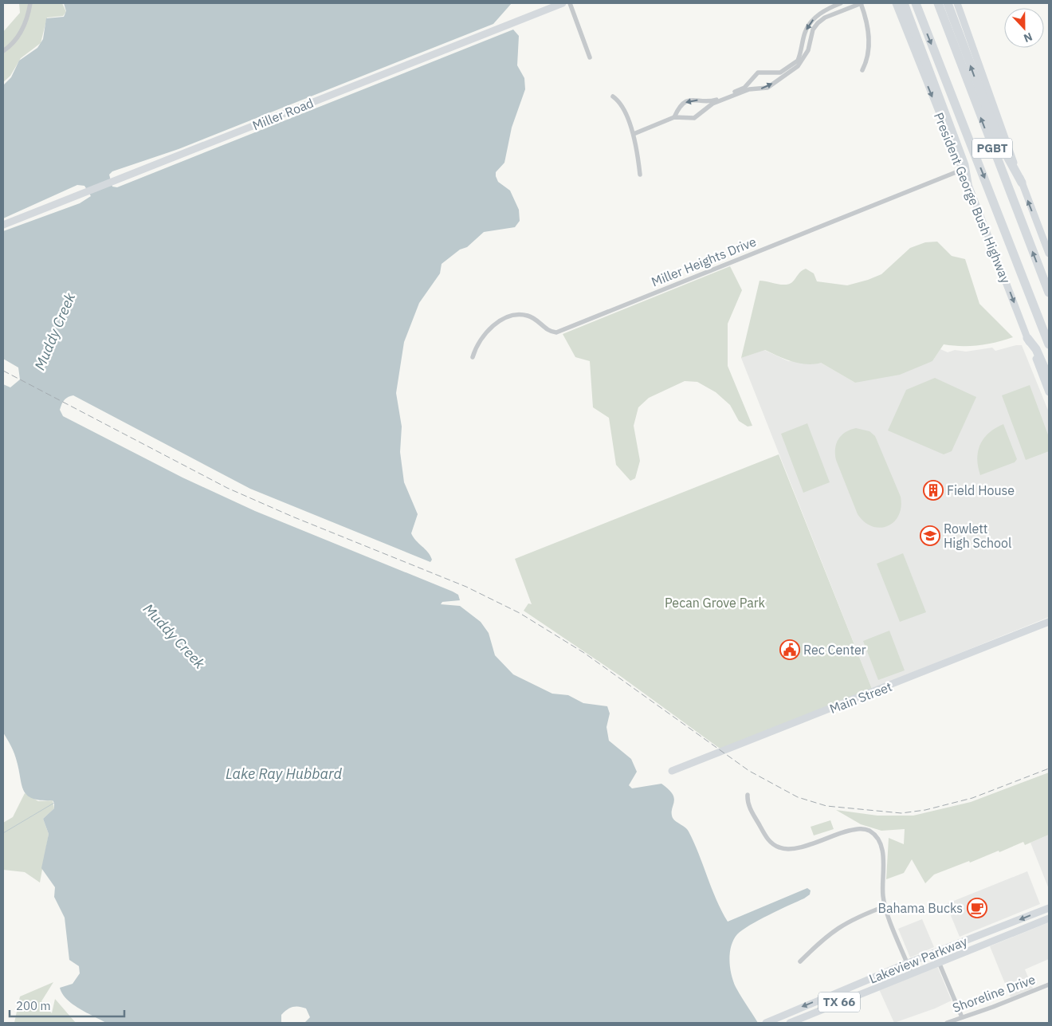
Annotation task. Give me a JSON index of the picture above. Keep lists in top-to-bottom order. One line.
{"streets":{"highway":["PGBT"],"main road":["Miller Road","President George Bush Highway","Main Street","Lakeview Parkway","TX 66"],"street":["Miller Heights Drive","Shoreline Drive"]},"crossings":[["President George Bush Highway","Miller Heights Drive"]],"water":["Muddy Creek","Lake Ray Hubbard"],"parks":["Pecan Grove Park"],"places":{"building":["Field House"],"school or university":["Rowlett High School"],"public building":["Rec Center"],"cafe":["Bahama Bucks"]},"scale_bar":"200 m","north":"bottom"}
